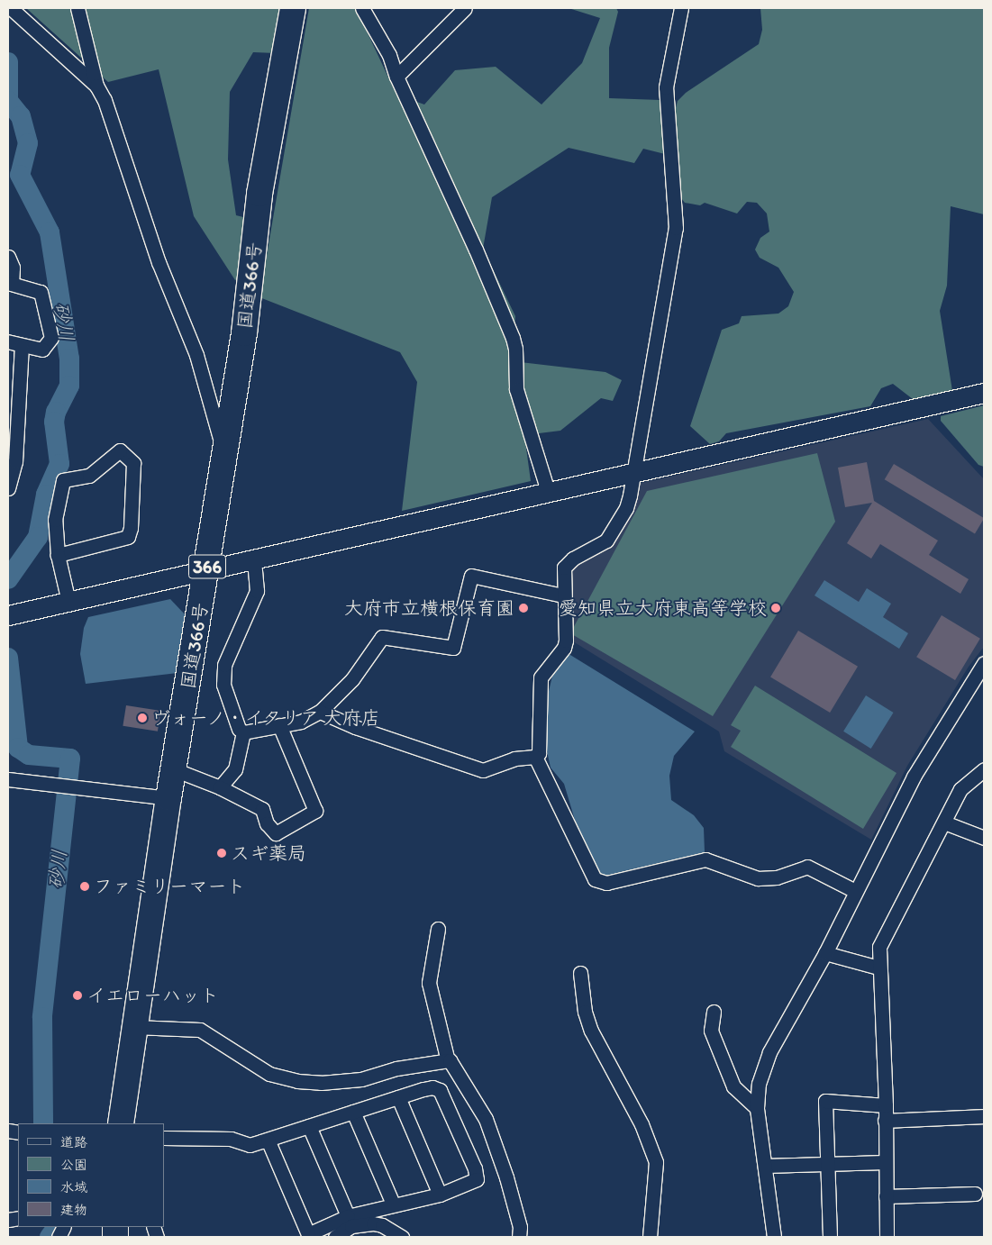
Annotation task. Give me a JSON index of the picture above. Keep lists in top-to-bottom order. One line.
{"streets":{"highway":["国道366号","366"]},"water":["砂川"],"places":["大府市立横根保育園","愛知県立大府東高等学校","ヴォーノ・イタリア 大府店","スギ薬局","ファミリーマート","イエローハット"],"legend":["道路","公園","水域","建物"]}
